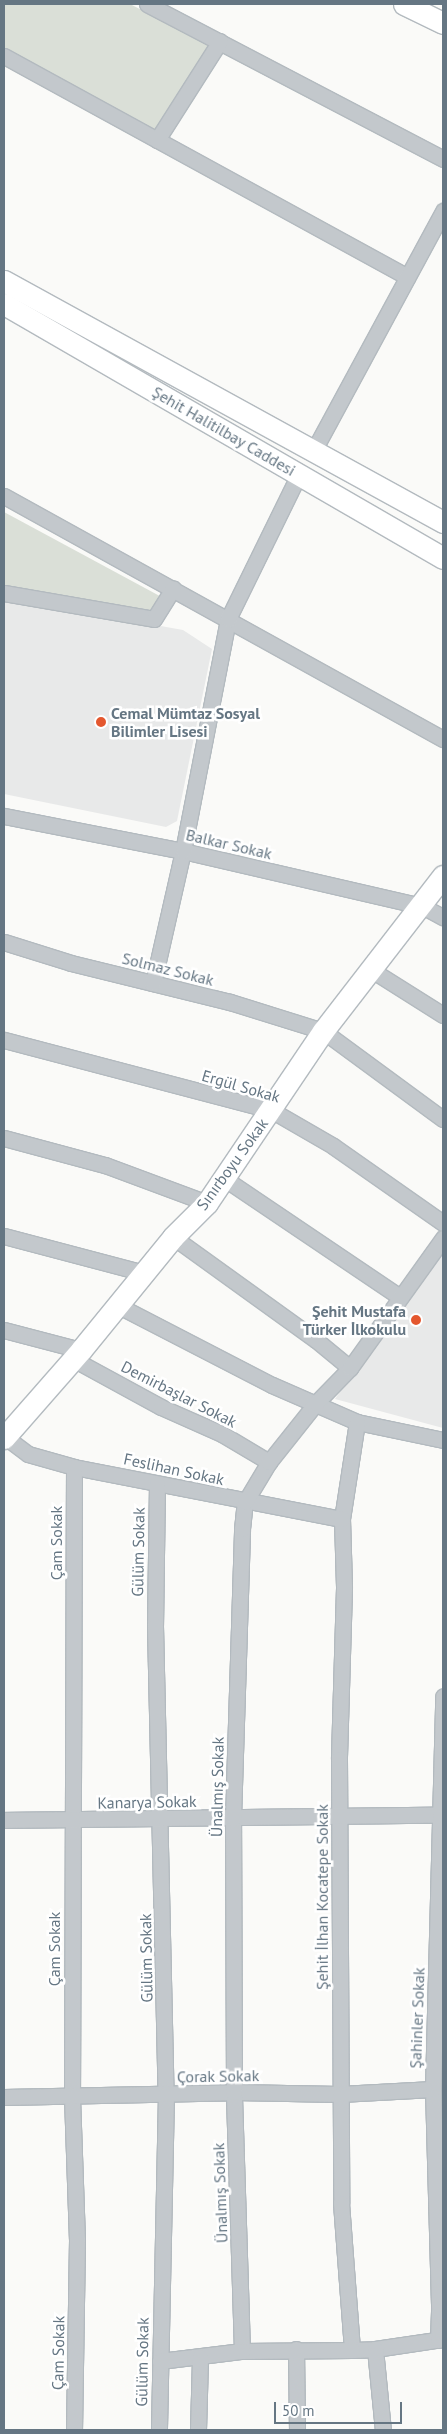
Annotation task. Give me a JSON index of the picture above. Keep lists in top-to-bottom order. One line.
{"streets":{"main road":["Şehit Halitilbay Caddesi","Sınırboyu Sokak"],"street":["Balkar Sokak","Solmaz Sokak","Ergül Sokak","Demirbaşlar Sokak","Feslihan Sokak","Çam Sokak","Gülüm Sokak","Ünalmış Sokak","Kanarya Sokak","Şehit İlhan Kocatepe Sokak","Şahinler Sokak","Çorak Sokak"]},"crossings":[["Balkar Sokak","Sınırboyu Sokak"],["Solmaz Sokak","Sınırboyu Sokak"],["Ergül Sokak","Sınırboyu Sokak"],["Sınırboyu Sokak","Demirbaşlar Sokak"],["Sınırboyu Sokak","Feslihan Sokak"],["Demirbaşlar Sokak","Ünalmış Sokak"],["Feslihan Sokak","Çam Sokak"],["Feslihan Sokak","Gülüm Sokak"],["Feslihan Sokak","Ünalmış Sokak"],["Feslihan Sokak","Şehit İlhan Kocatepe Sokak"],["Çam Sokak","Kanarya Sokak"],["Çam Sokak","Çorak Sokak"],["Gülüm Sokak","Kanarya Sokak"],["Gülüm Sokak","Çorak Sokak"],["Ünalmış Sokak","Kanarya Sokak"],["Ünalmış Sokak","Çorak Sokak"],["Kanarya Sokak","Şehit İlhan Kocatepe Sokak"],["Kanarya Sokak","Şahinler Sokak"],["Şehit İlhan Kocatepe Sokak","Çorak Sokak"],["Şahinler Sokak","Çorak Sokak"]],"places":["Cemal Mümtaz Sosyal Bilimler Lisesi","Şehit Mustafa Türker İlkokulu"],"scale_bar":"50 m"}
